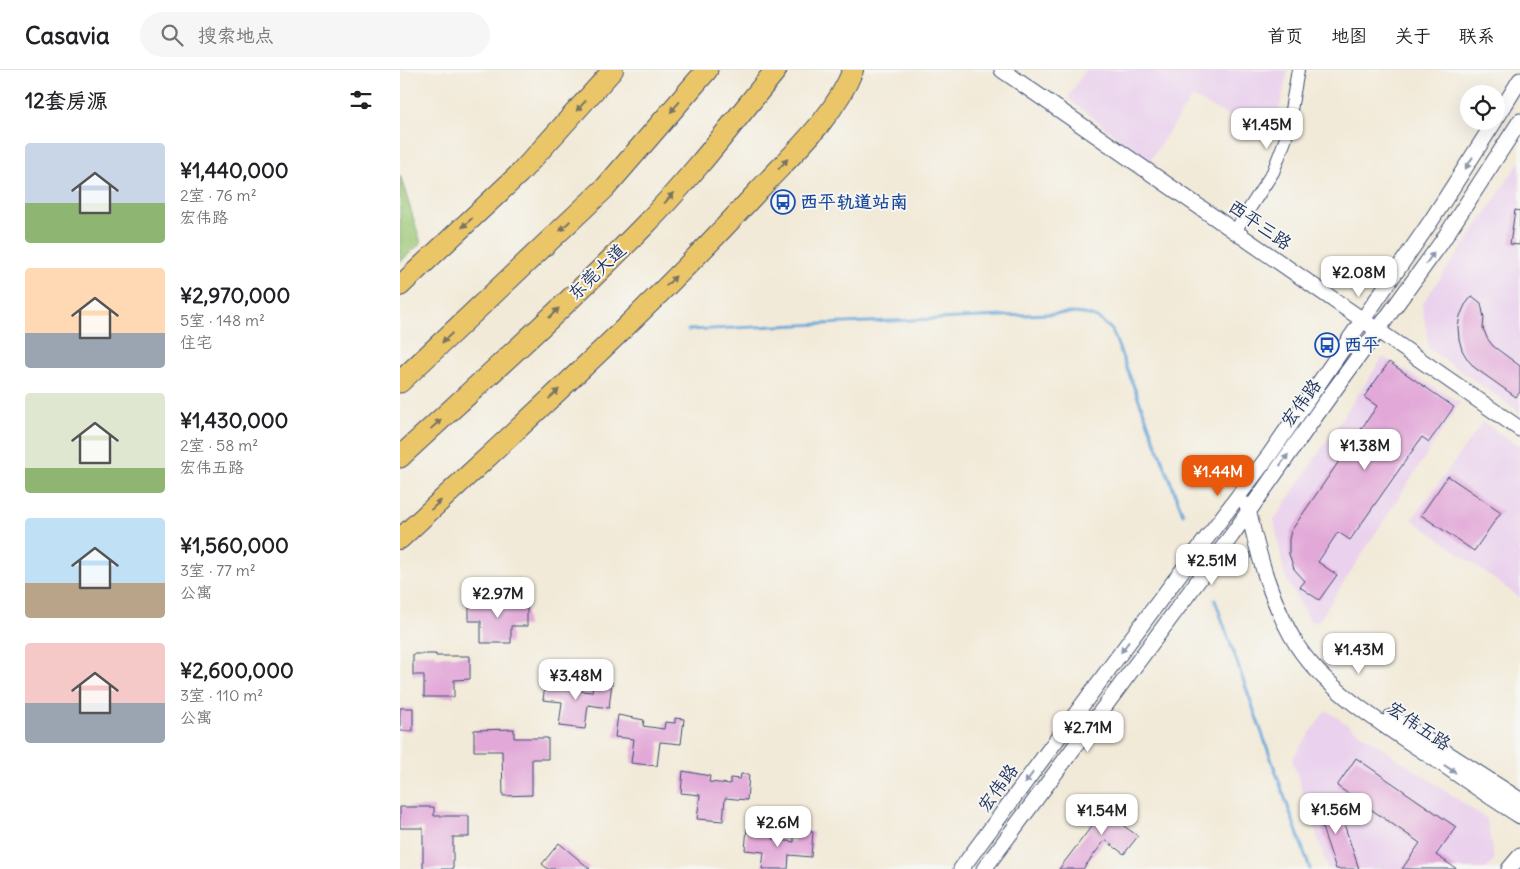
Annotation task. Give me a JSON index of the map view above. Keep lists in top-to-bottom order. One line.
{"streets":{"highway":["东莞大道"],"street":["西平三路","宏伟路","宏伟五路"]},"crossings":[["西平三路","宏伟路"],["宏伟路","宏伟五路"]],"places":{"bus stop":["西平轨道站南","西平"]},"page":{"header":"Casavia","search":"搜索地点","nav":["首页","地图","关于","联系"],"heading":"12套房源","price":["¥1.45M","¥2.08M","¥1.38M","¥1.44M","¥2.51M","¥2.97M","¥1.43M","¥3.48M","¥2.71M","¥1.56M","¥1.54M","¥2.6M"],"list":[{"name":"¥1,440,000","note":"2室 · 76 m² · 宏伟路"},{"name":"¥2,970,000","note":"5室 · 148 m² · 住宅"},{"name":"¥1,430,000","note":"2室 · 58 m² · 宏伟五路"},{"name":"¥1,560,000","note":"3室 · 77 m² · 公寓"},{"name":"¥2,600,000","note":"3室 · 110 m² · 公寓"}]}}
